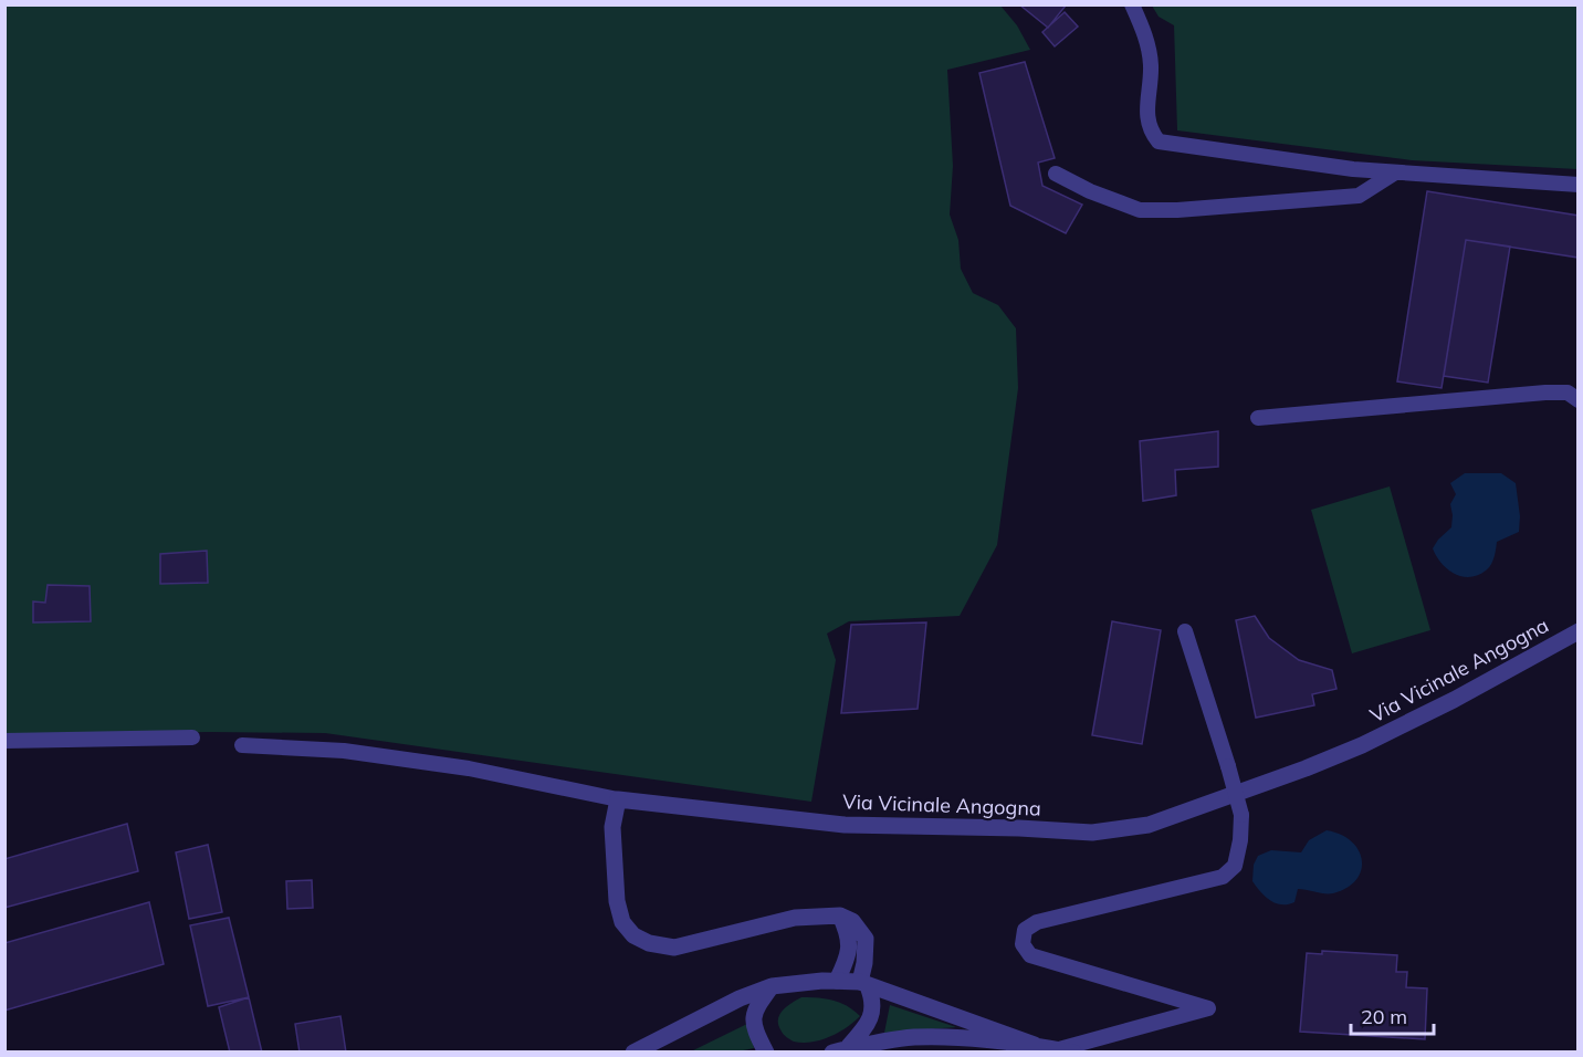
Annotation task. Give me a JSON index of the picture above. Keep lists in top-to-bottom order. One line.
{"streets":{"street":["Via Vicinale Angogna"]},"scale_bar":"20 m"}
